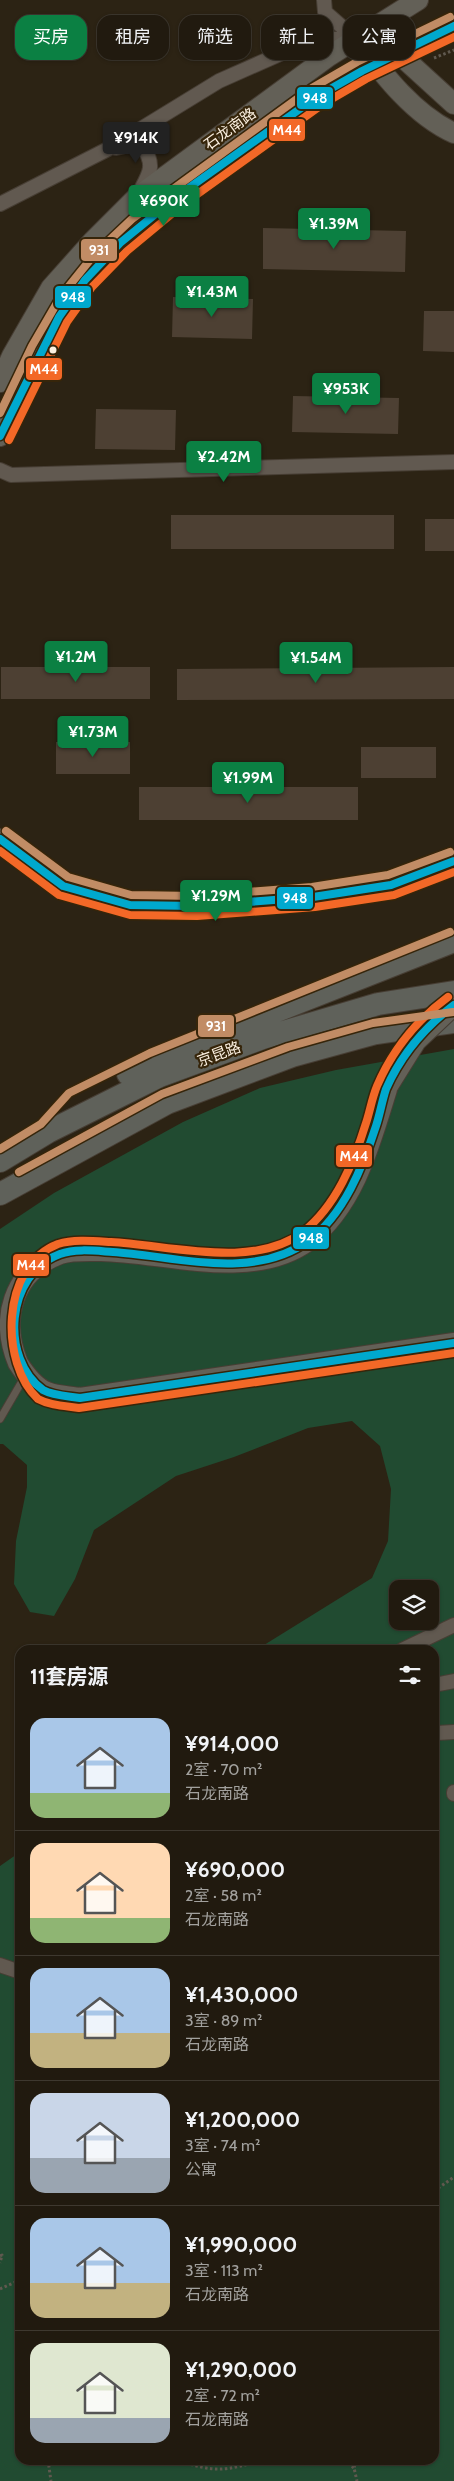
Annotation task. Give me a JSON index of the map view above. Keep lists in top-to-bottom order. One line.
{"streets":{"highway":["京昆路"],"main road":["石龙南路"]},"lines":["transit line 931","transit line 948","transit line M44"],"page":{"chip":["买房","租房","筛选","新上","公寓"],"price":["¥914K","¥690K","¥1.39M","¥1.43M","¥953K","¥2.42M","¥1.2M","¥1.54M","¥1.73M","¥1.99M","¥1.29M"],"heading":"11套房源","list":[{"name":"¥914,000","note":"2室 · 70 m² · 石龙南路"},{"name":"¥690,000","note":"2室 · 58 m² · 石龙南路"},{"name":"¥1,430,000","note":"3室 · 89 m² · 石龙南路"},{"name":"¥1,200,000","note":"3室 · 74 m² · 公寓"},{"name":"¥1,990,000","note":"3室 · 113 m² · 石龙南路"},{"name":"¥1,290,000","note":"2室 · 72 m² · 石龙南路"}]}}
